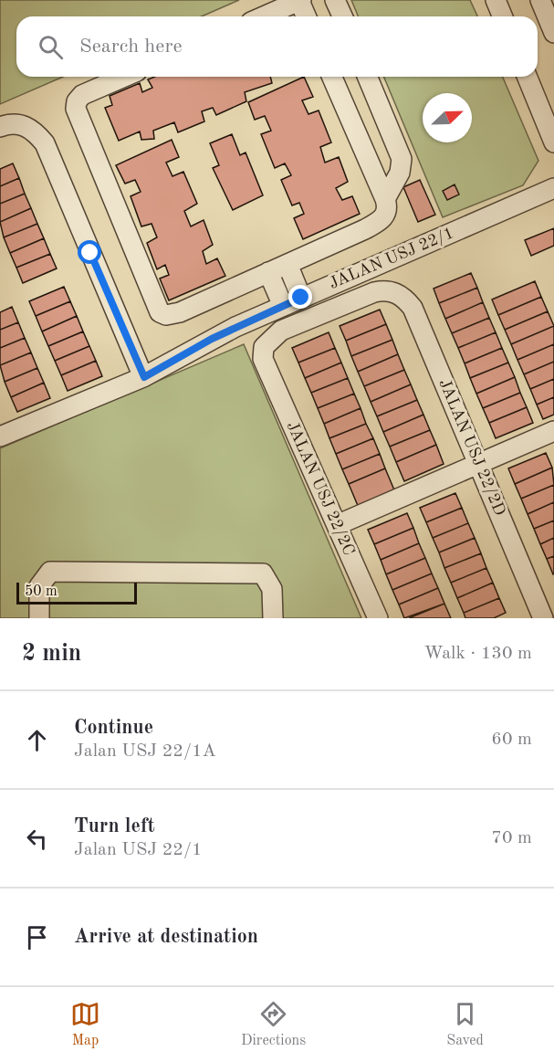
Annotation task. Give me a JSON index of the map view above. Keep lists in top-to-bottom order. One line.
{"streets":{"street":["JALAN USJ 22/1","JALAN USJ 22/2D","JALAN USJ 22/2C"]},"crossings":[["JALAN USJ 22/2D","JALAN USJ 22/2C"]],"scale_bar":"50 m","north":"top right","page":{"search":"Search here","scale":"50 m","heading":["2 min","Walk · 130 m"],"list":[["Continue","Jalan USJ 22/1A","60 m"],["Turn left","Jalan USJ 22/1","70 m"],"Arrive at destination"],"nav":["Map","Directions","Saved"]}}
